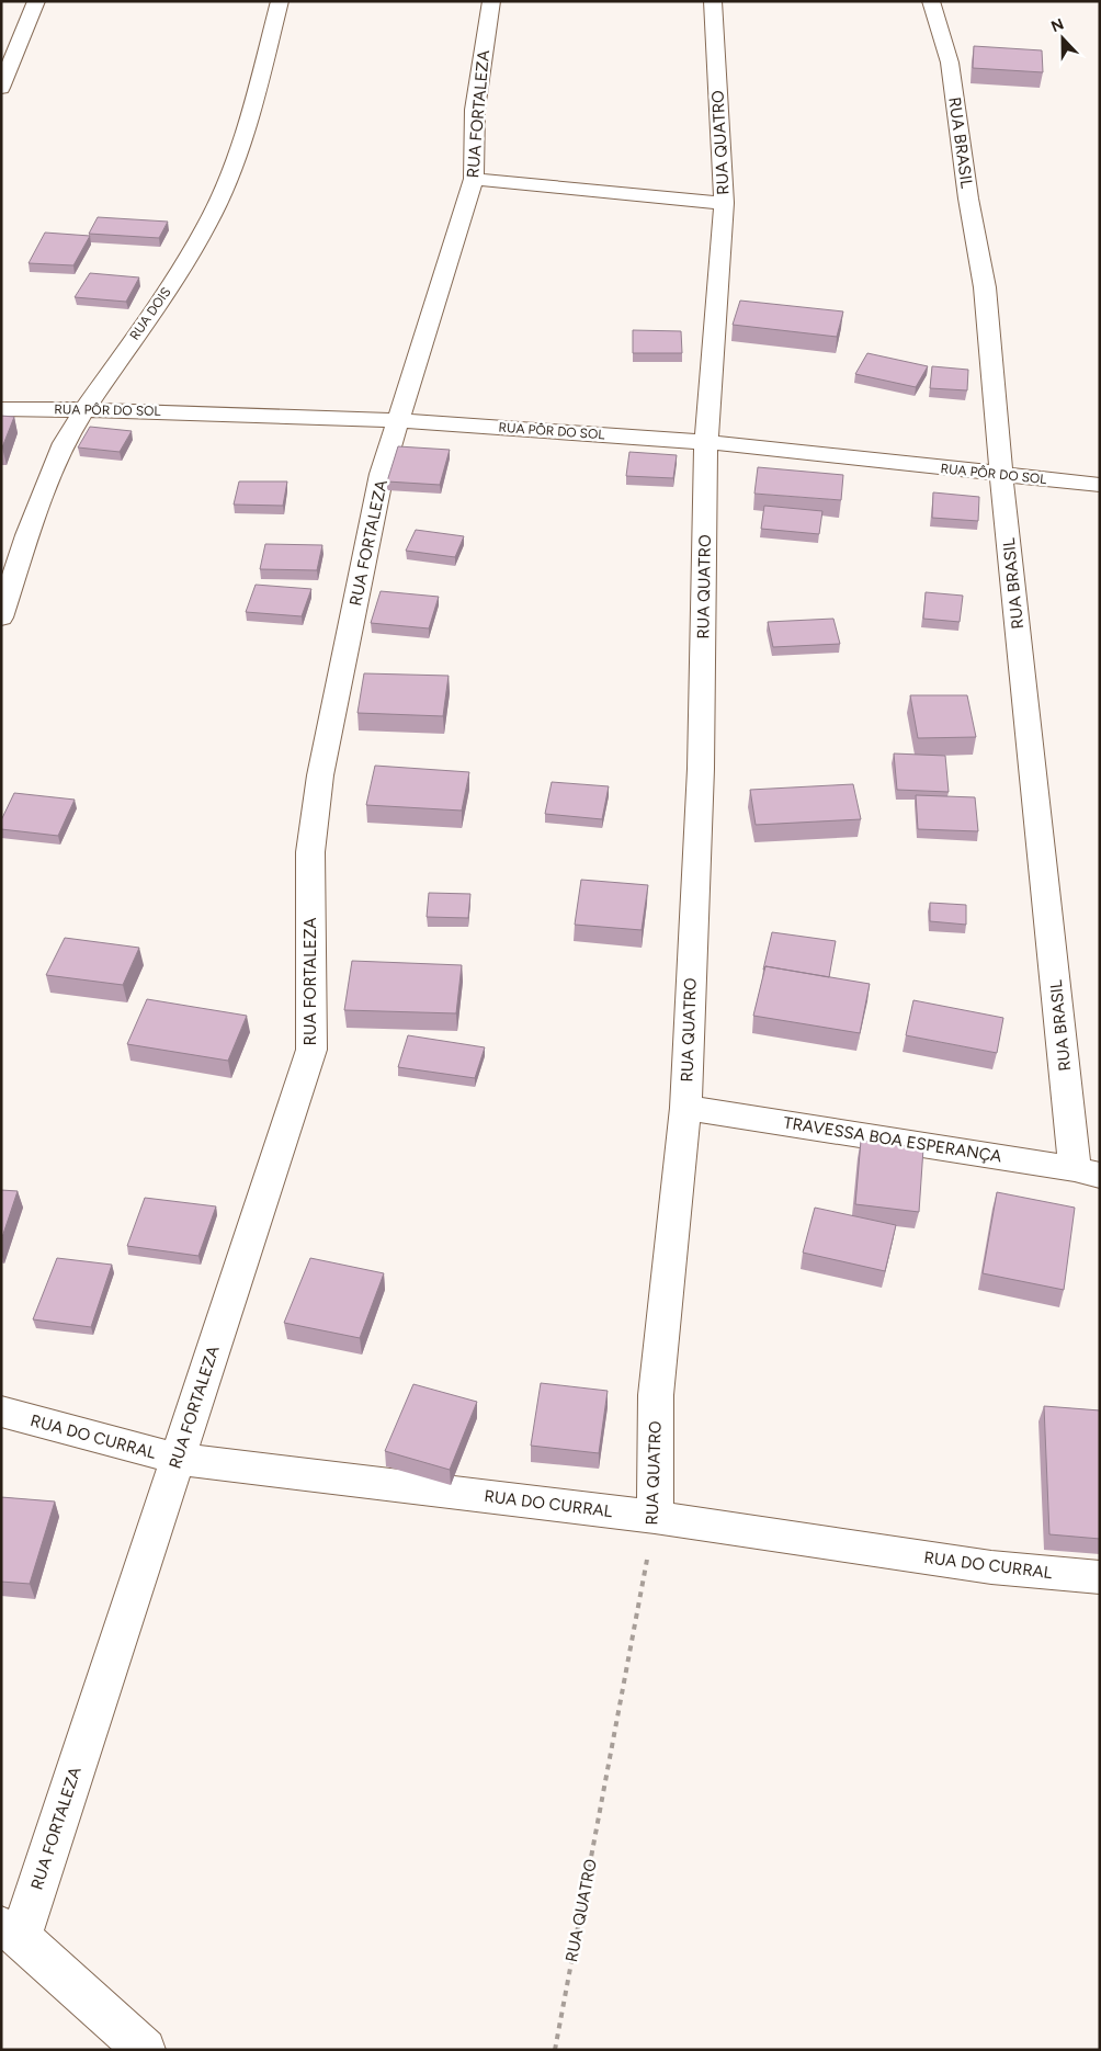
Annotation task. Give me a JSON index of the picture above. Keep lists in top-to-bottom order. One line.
{"streets":{"street":["RUA FORTALEZA","RUA QUATRO","RUA BRASIL","RUA DOIS","RUA PÔR DO SOL","TRAVESSA BOA ESPERANÇA","RUA DO CURRAL"]},"crossings":[["RUA FORTALEZA","RUA PÔR DO SOL"],["RUA FORTALEZA","RUA DO CURRAL"],["RUA QUATRO","RUA PÔR DO SOL"],["RUA QUATRO","TRAVESSA BOA ESPERANÇA"],["RUA QUATRO","RUA DO CURRAL"],["RUA BRASIL","RUA PÔR DO SOL"],["RUA BRASIL","TRAVESSA BOA ESPERANÇA"],["RUA DOIS","RUA PÔR DO SOL"]],"north":"top"}
